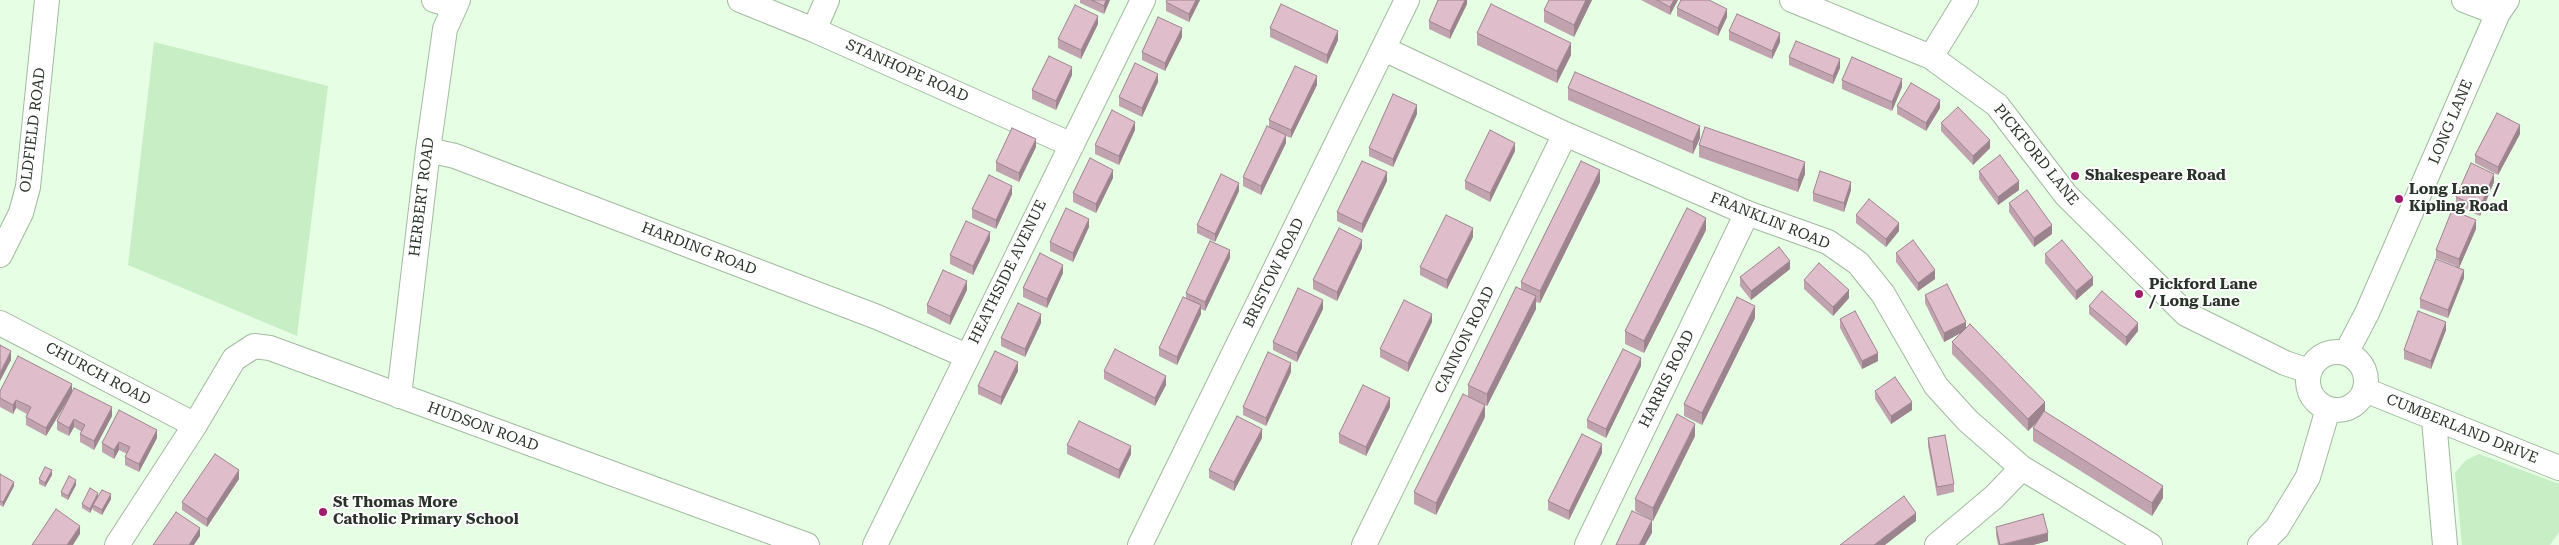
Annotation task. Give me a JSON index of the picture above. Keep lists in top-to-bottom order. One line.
{"streets":{"street":["STANHOPE ROAD","LONG LANE","OLDFIELD ROAD","PICKFORD LANE","HERBERT ROAD","FRANKLIN ROAD","HARDING ROAD","HEATHSIDE AVENUE","BRISTOW ROAD","CANNON ROAD","CHURCH ROAD","HARRIS ROAD","HUDSON ROAD","CUMBERLAND DRIVE"]},"crossings":[["STANHOPE ROAD","HEATHSIDE AVENUE"],["LONG LANE","PICKFORD LANE"],["LONG LANE","CUMBERLAND DRIVE"],["PICKFORD LANE","CUMBERLAND DRIVE"],["HERBERT ROAD","HARDING ROAD"],["HERBERT ROAD","HUDSON ROAD"],["FRANKLIN ROAD","BRISTOW ROAD"],["FRANKLIN ROAD","CANNON ROAD"],["FRANKLIN ROAD","HARRIS ROAD"],["HARDING ROAD","HEATHSIDE AVENUE"],["CHURCH ROAD","HUDSON ROAD"]],"places":["Shakespeare Road","Long Lane / Kipling Road","Pickford Lane / Long Lane","St Thomas More Catholic Primary School"]}
